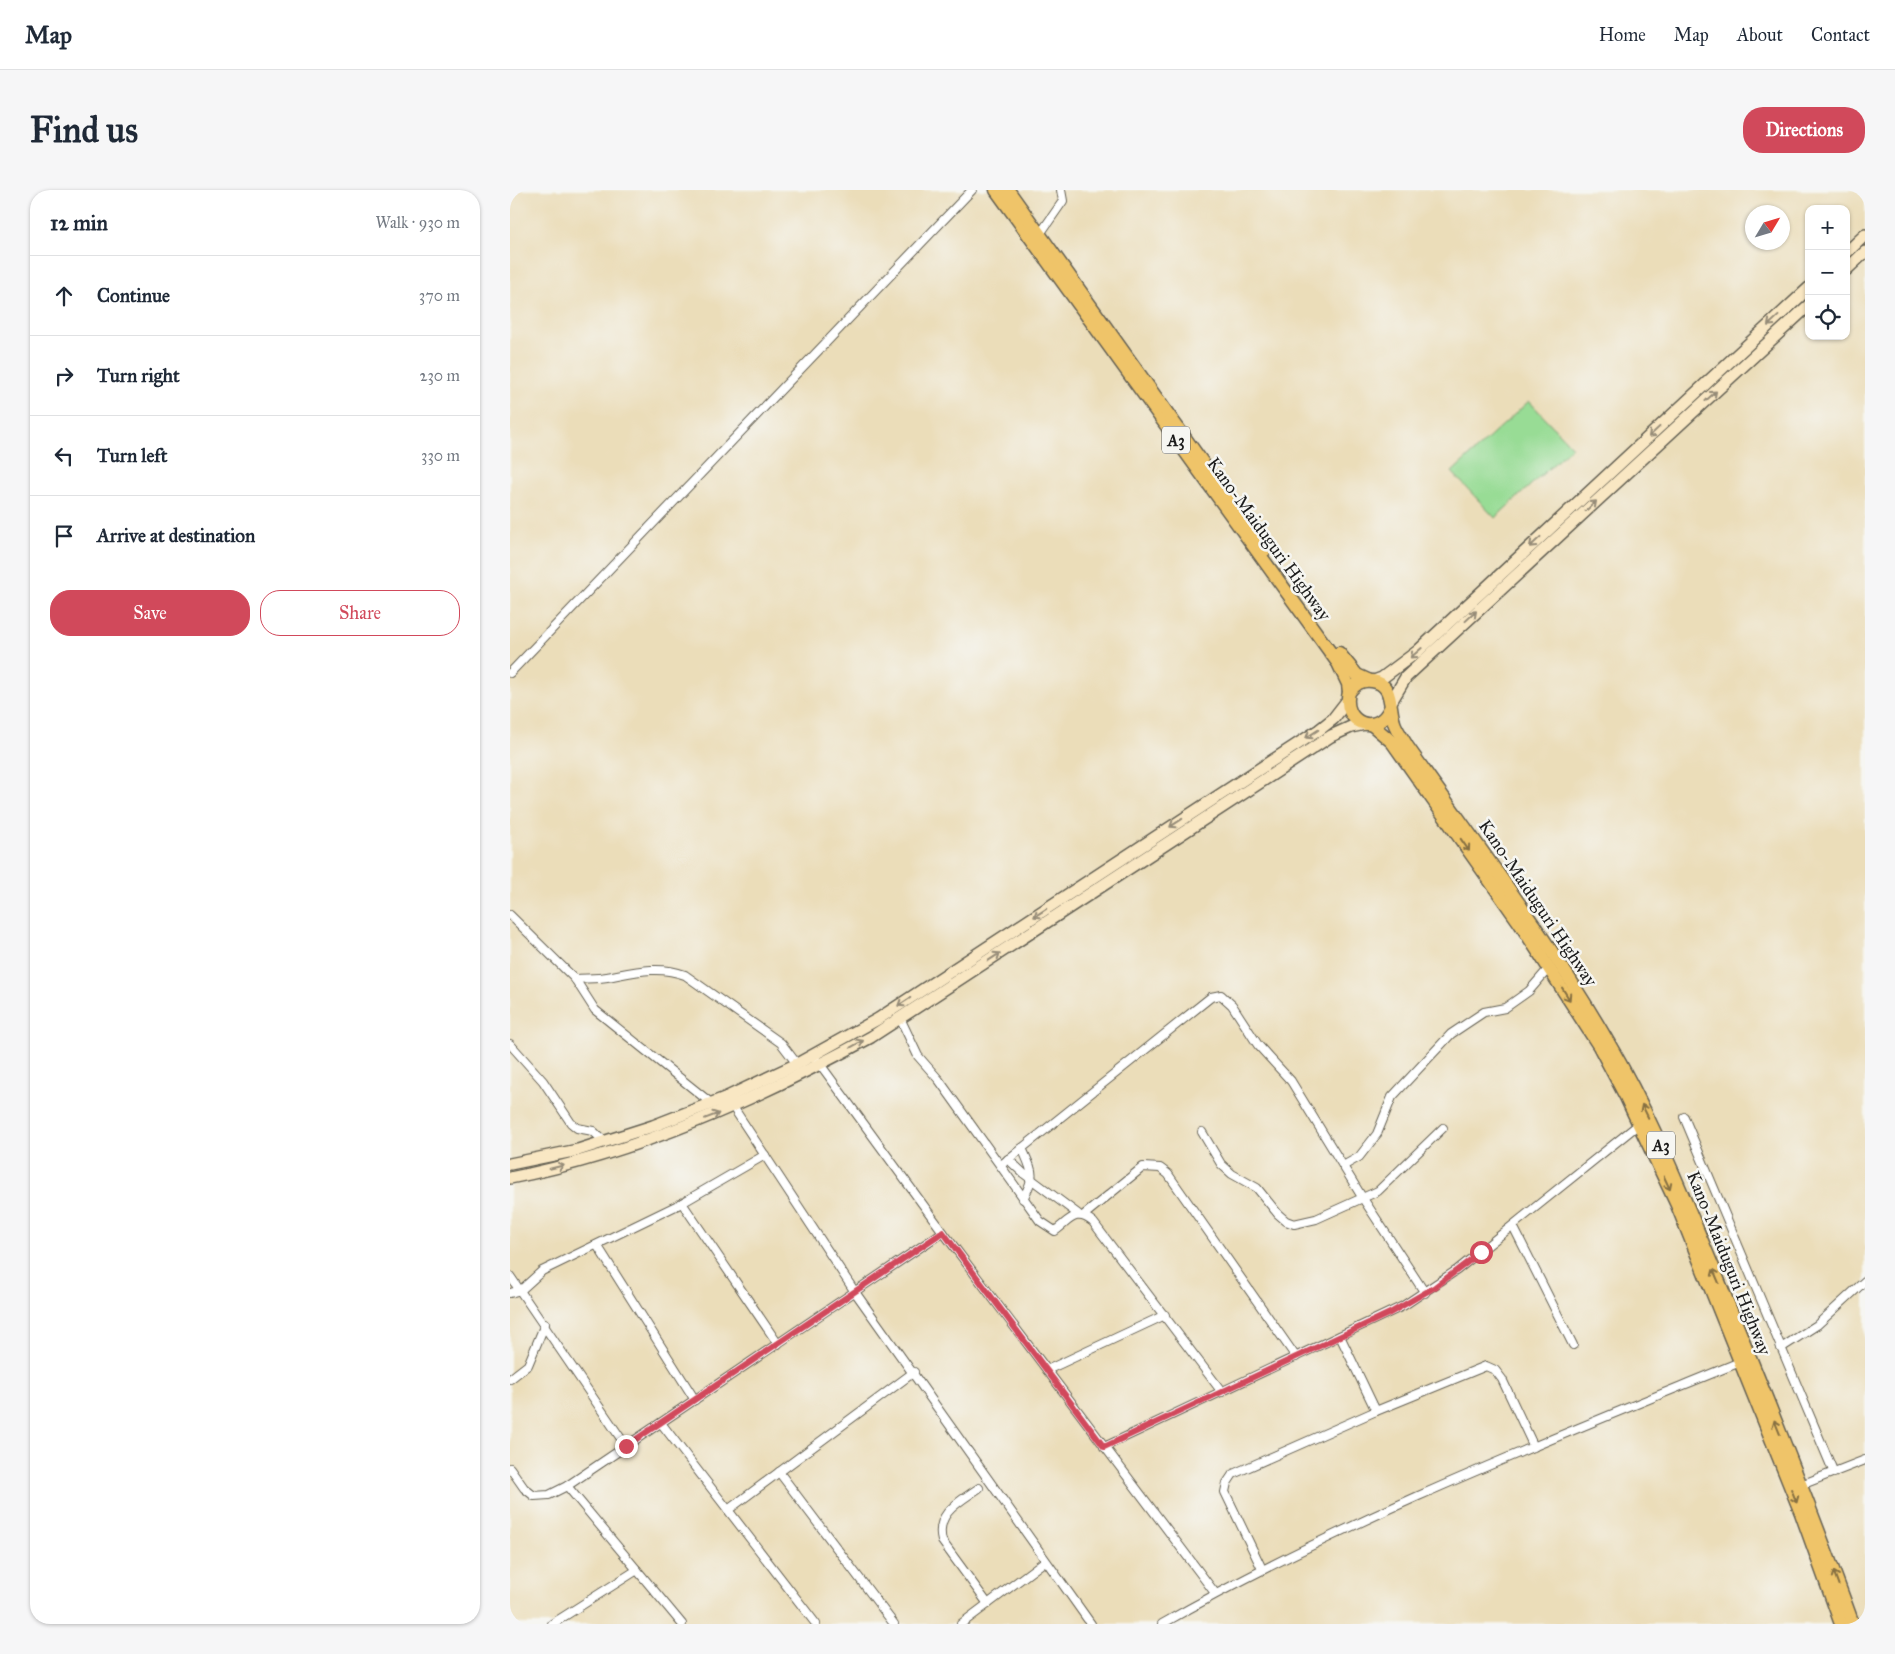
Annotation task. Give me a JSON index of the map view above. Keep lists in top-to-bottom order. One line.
{"streets":{"highway":["A3","Kano-Maiduguri Highway"]},"crossings":[["A3","Kano-Maiduguri Highway"]],"north":"top right","page":{"header":"Map","nav":["Home","Map","About","Contact"],"buttons":["Directions",["Save","Share"]],"title":"Find us","heading":["12 min","Walk · 930 m"],"map_buttons":["+","−"],"list":[["Continue","370 m"],["Turn right","230 m"],["Turn left","330 m"],"Arrive at destination"]}}
